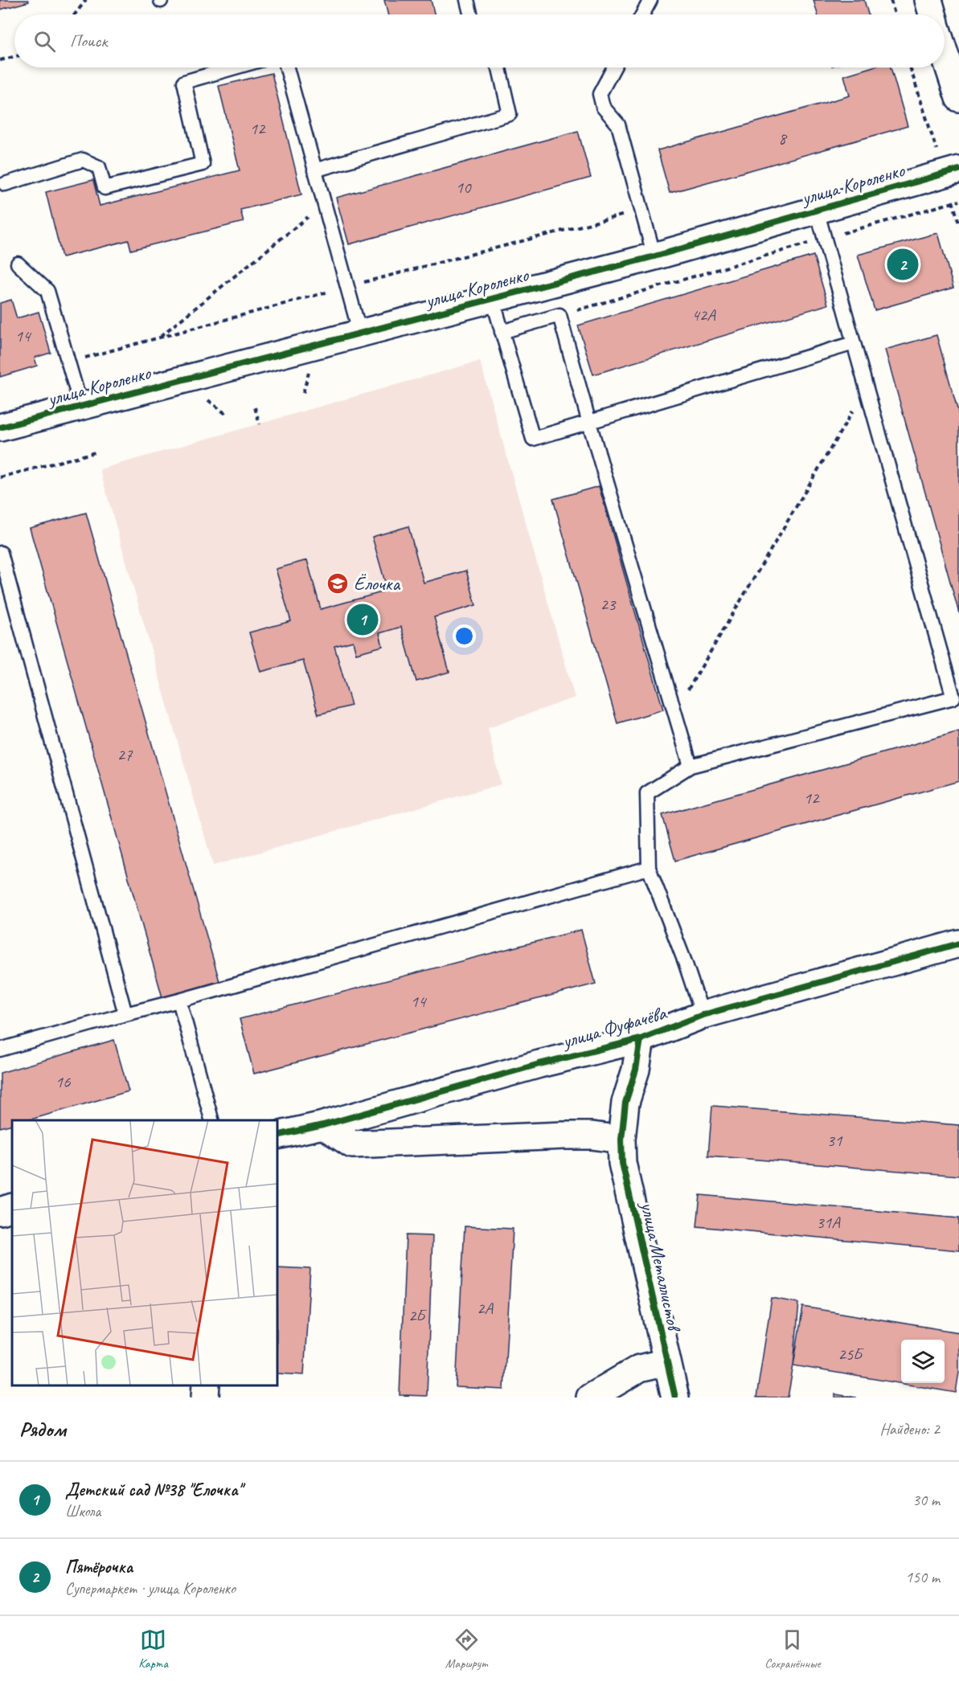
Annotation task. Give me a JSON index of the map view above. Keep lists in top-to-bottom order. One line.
{"streets":{"street":["улица Короленко","улица Фуфачёва","улица Металлистов"]},"crossings":[["улица Фуфачёва","улица Металлистов"]],"places":{"school or university":["Ёлочка"]},"house_numbers":["12","8","10","42А","14","23","27","12","14","16","31","31А","2А","2Б","25Б"],"page":{"search":"Поиск","pins":["2","1"],"heading":["Рядом","Найдено: 2"],"list":[{"mark":"1","name":"Детский сад №38 \"Елочка\"","note":"Школа","value":"30 m"},{"mark":"2","name":"Пятёрочка","note":"Супермаркет · улица Короленко","value":"150 m"}],"nav":["Карта","Маршрут","Сохранённые"]}}
